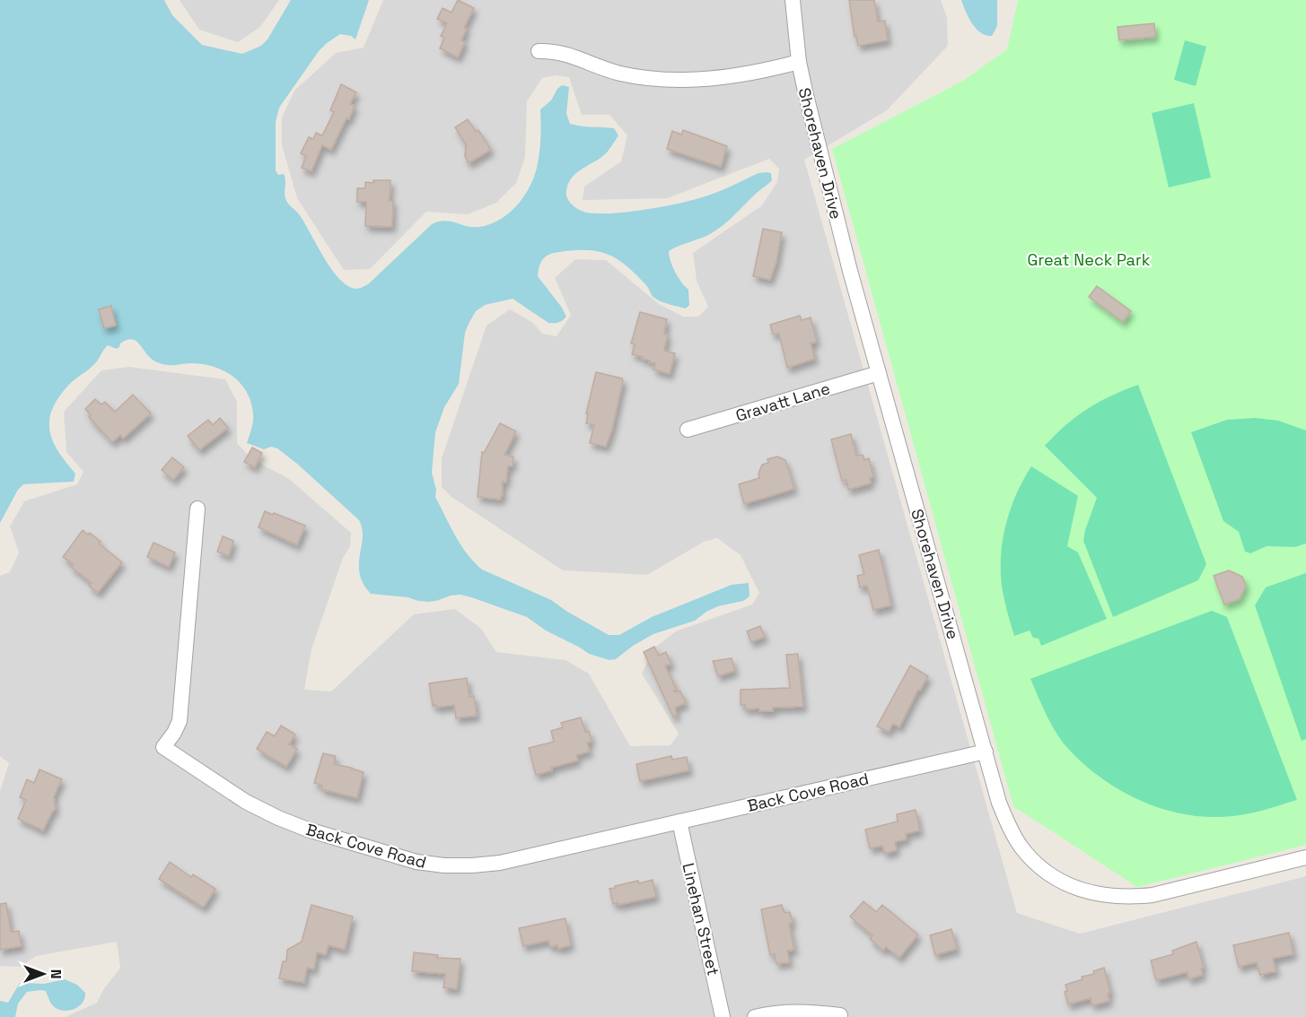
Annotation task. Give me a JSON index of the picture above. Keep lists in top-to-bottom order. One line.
{"streets":{"street":["Shorehaven Drive","Gravatt Lane","Back Cove Road","Linehan Street"]},"crossings":[["Shorehaven Drive","Gravatt Lane"],["Shorehaven Drive","Back Cove Road"],["Back Cove Road","Linehan Street"]],"parks":["Great Neck Park"],"north":"right"}
